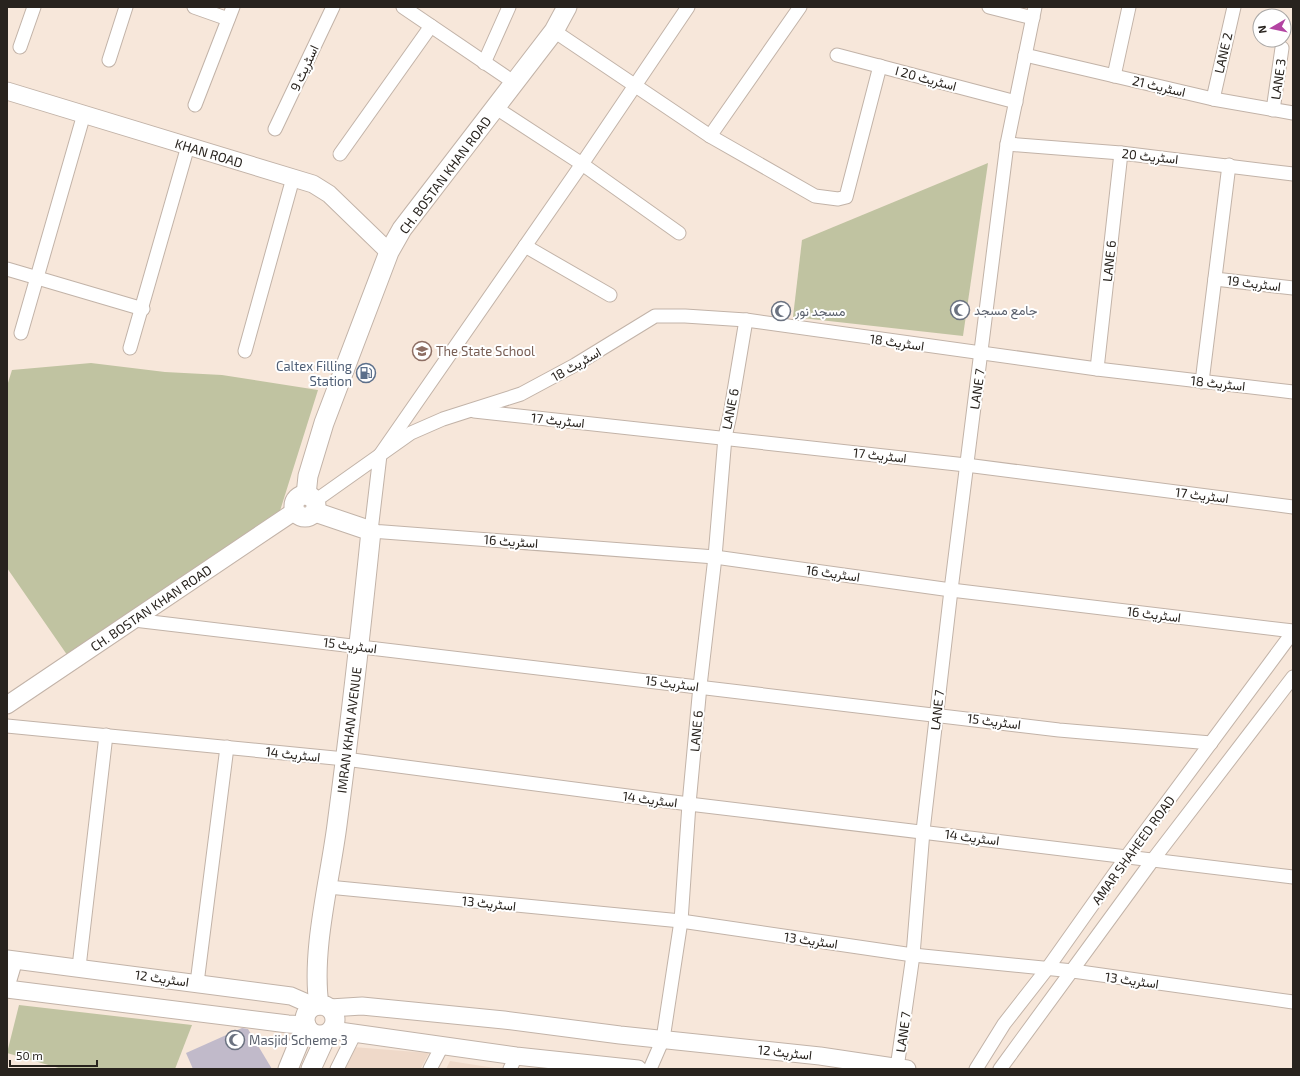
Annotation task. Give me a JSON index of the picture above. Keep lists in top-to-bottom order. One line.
{"streets":{"main road":["CH. BOSTAN KHAN ROAD","IMRAN KHAN AVENUE"],"street":["LANE 2","اسٹریٹ 9","اسٹریٹ 20 ا","LANE 3","اسٹریٹ 21","KHAN ROAD","اسٹریٹ 20","LANE 6","اسٹریٹ 19","اسٹریٹ 18","LANE 7","اسٹریٹ 17","اسٹریٹ 16","اسٹریٹ 15","اسٹریٹ 14","AMAR SHAHEED ROAD","اسٹریٹ 13","اسٹریٹ 12"]},"crossings":[["LANE 2","اسٹریٹ 21"],["اسٹریٹ 20 ا","LANE 7"],["LANE 3","اسٹریٹ 21"],["اسٹریٹ 21","LANE 7"],["KHAN ROAD","CH. BOSTAN KHAN ROAD"],["اسٹریٹ 20","LANE 6"],["اسٹریٹ 20","LANE 7"],["CH. BOSTAN KHAN ROAD","اسٹریٹ 18"],["CH. BOSTAN KHAN ROAD","اسٹریٹ 15"],["LANE 6","اسٹریٹ 18"],["LANE 6","اسٹریٹ 17"],["LANE 6","اسٹریٹ 16"],["LANE 6","اسٹریٹ 15"],["LANE 6","اسٹریٹ 14"],["LANE 6","اسٹریٹ 13"],["LANE 6","اسٹریٹ 12"],["اسٹریٹ 18","LANE 7"],["اسٹریٹ 18","اسٹریٹ 17"],["اسٹریٹ 18","IMRAN KHAN AVENUE"],["LANE 7","اسٹریٹ 17"],["LANE 7","اسٹریٹ 16"],["LANE 7","اسٹریٹ 15"],["LANE 7","اسٹریٹ 14"],["LANE 7","اسٹریٹ 13"],["LANE 7","اسٹریٹ 12"],["اسٹریٹ 16","IMRAN KHAN AVENUE"],["اسٹریٹ 16","AMAR SHAHEED ROAD"],["اسٹریٹ 15","IMRAN KHAN AVENUE"],["اسٹریٹ 15","AMAR SHAHEED ROAD"],["IMRAN KHAN AVENUE","اسٹریٹ 14"],["IMRAN KHAN AVENUE","اسٹریٹ 13"],["IMRAN KHAN AVENUE","اسٹریٹ 12"],["اسٹریٹ 14","AMAR SHAHEED ROAD"],["AMAR SHAHEED ROAD","اسٹریٹ 13"]],"places":{"mosque":["جامع مسجد","مسجد نور","Masjid Scheme 3"],"school or university":["The State School"],"fuel station":["Caltex Filling Station"]},"scale_bar":"50 m","north":"left"}
